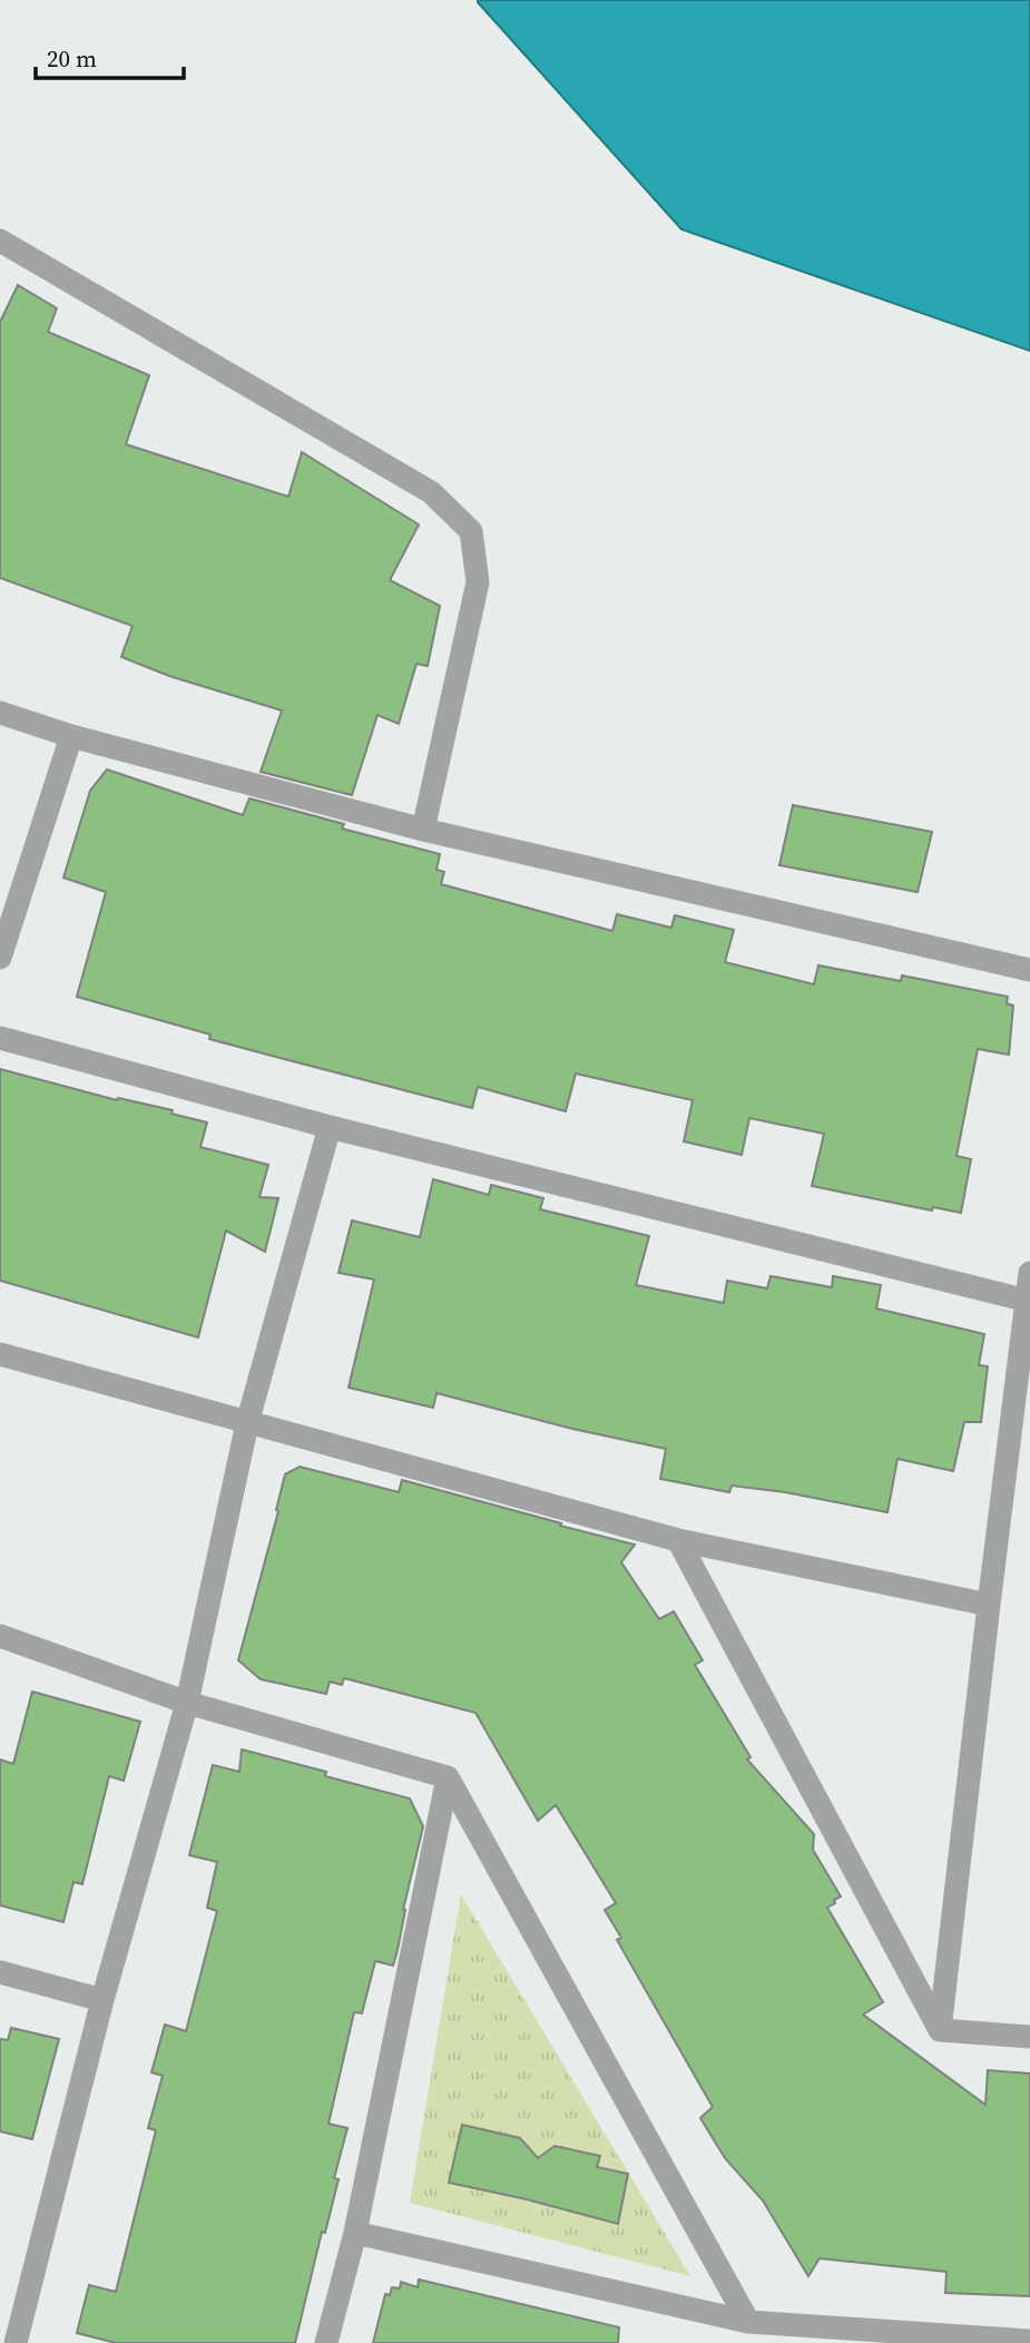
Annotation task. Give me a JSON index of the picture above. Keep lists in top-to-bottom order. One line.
{"scale_bar":"20 m"}
